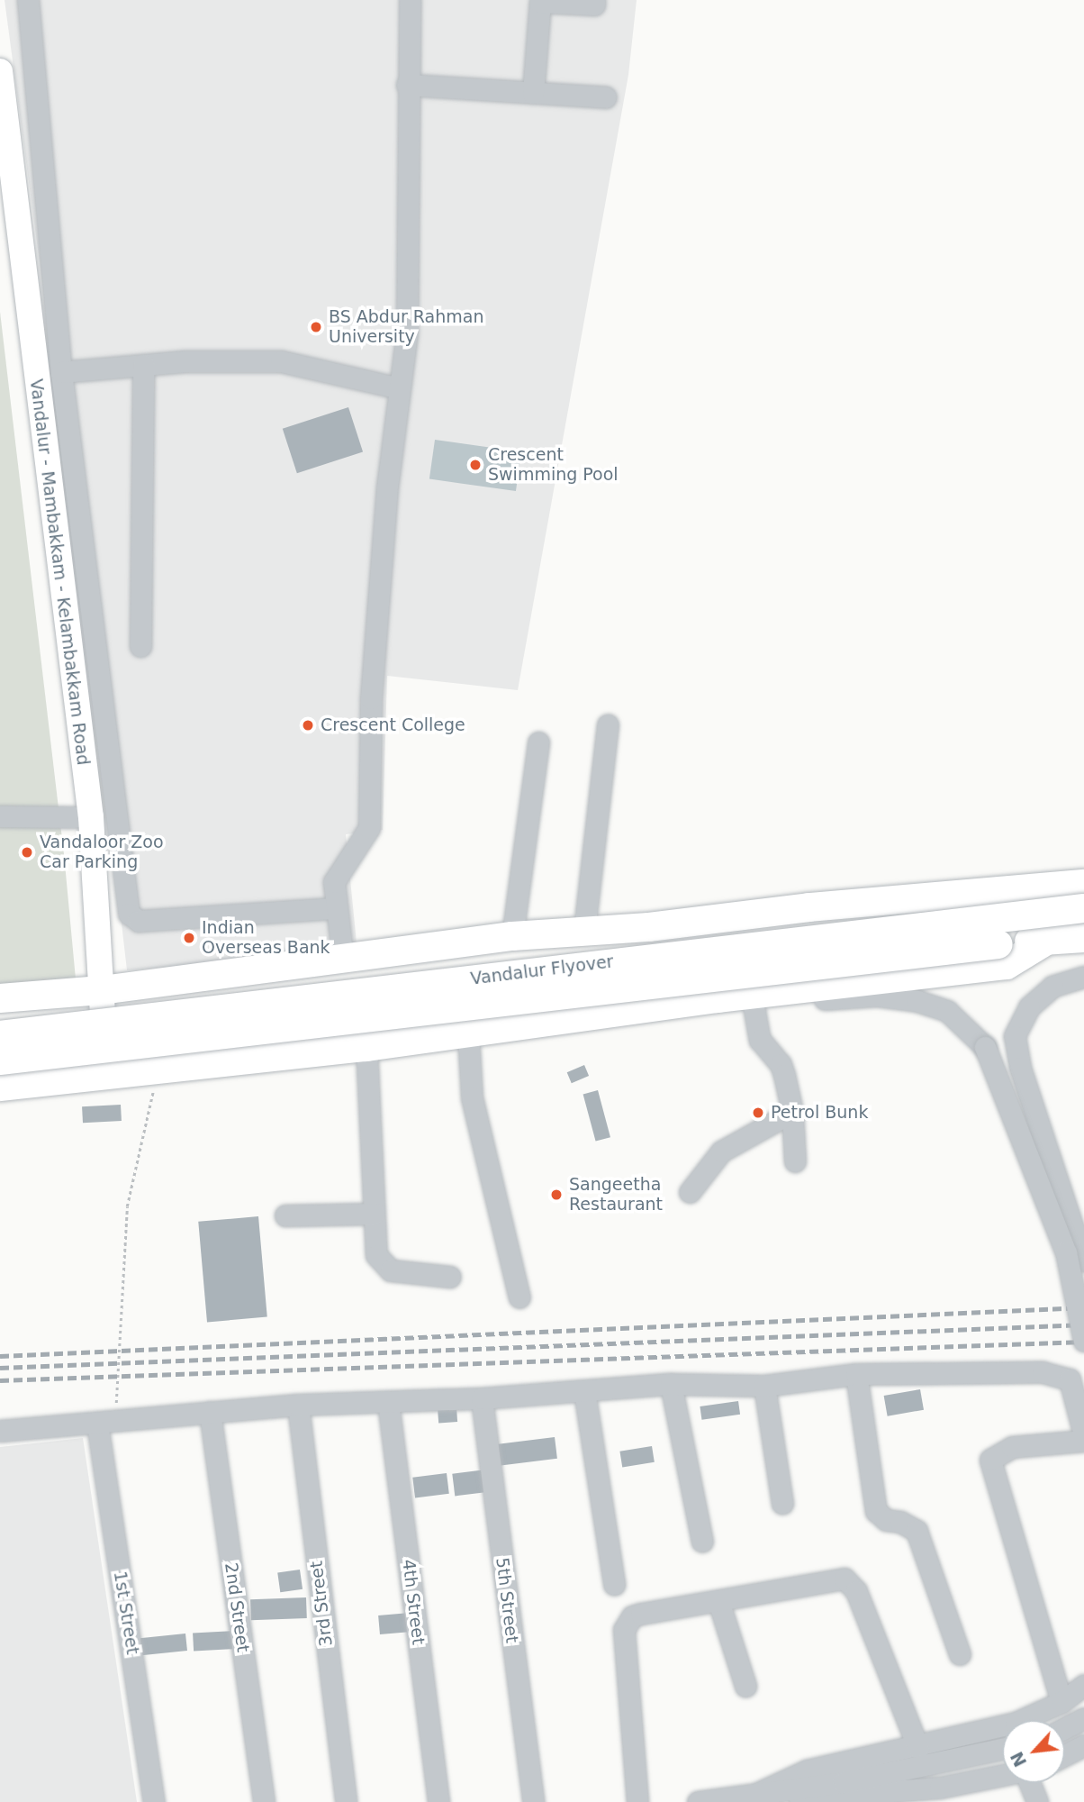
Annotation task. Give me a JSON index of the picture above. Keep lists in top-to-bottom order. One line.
{"streets":{"highway":["Vandalur Flyover"],"main road":["Vandalur - Mambakkam - Kelambakkam Road"],"street":["5th Street","4th Street","3rd Street","2nd Street","1st Street"]},"places":["BS Abdur Rahman University","Crescent Swimming Pool","Crescent College","Vandaloor Zoo Car Parking","Indian Overseas Bank","Petrol Bunk","Sangeetha Restaurant"],"north":"bottom left"}
